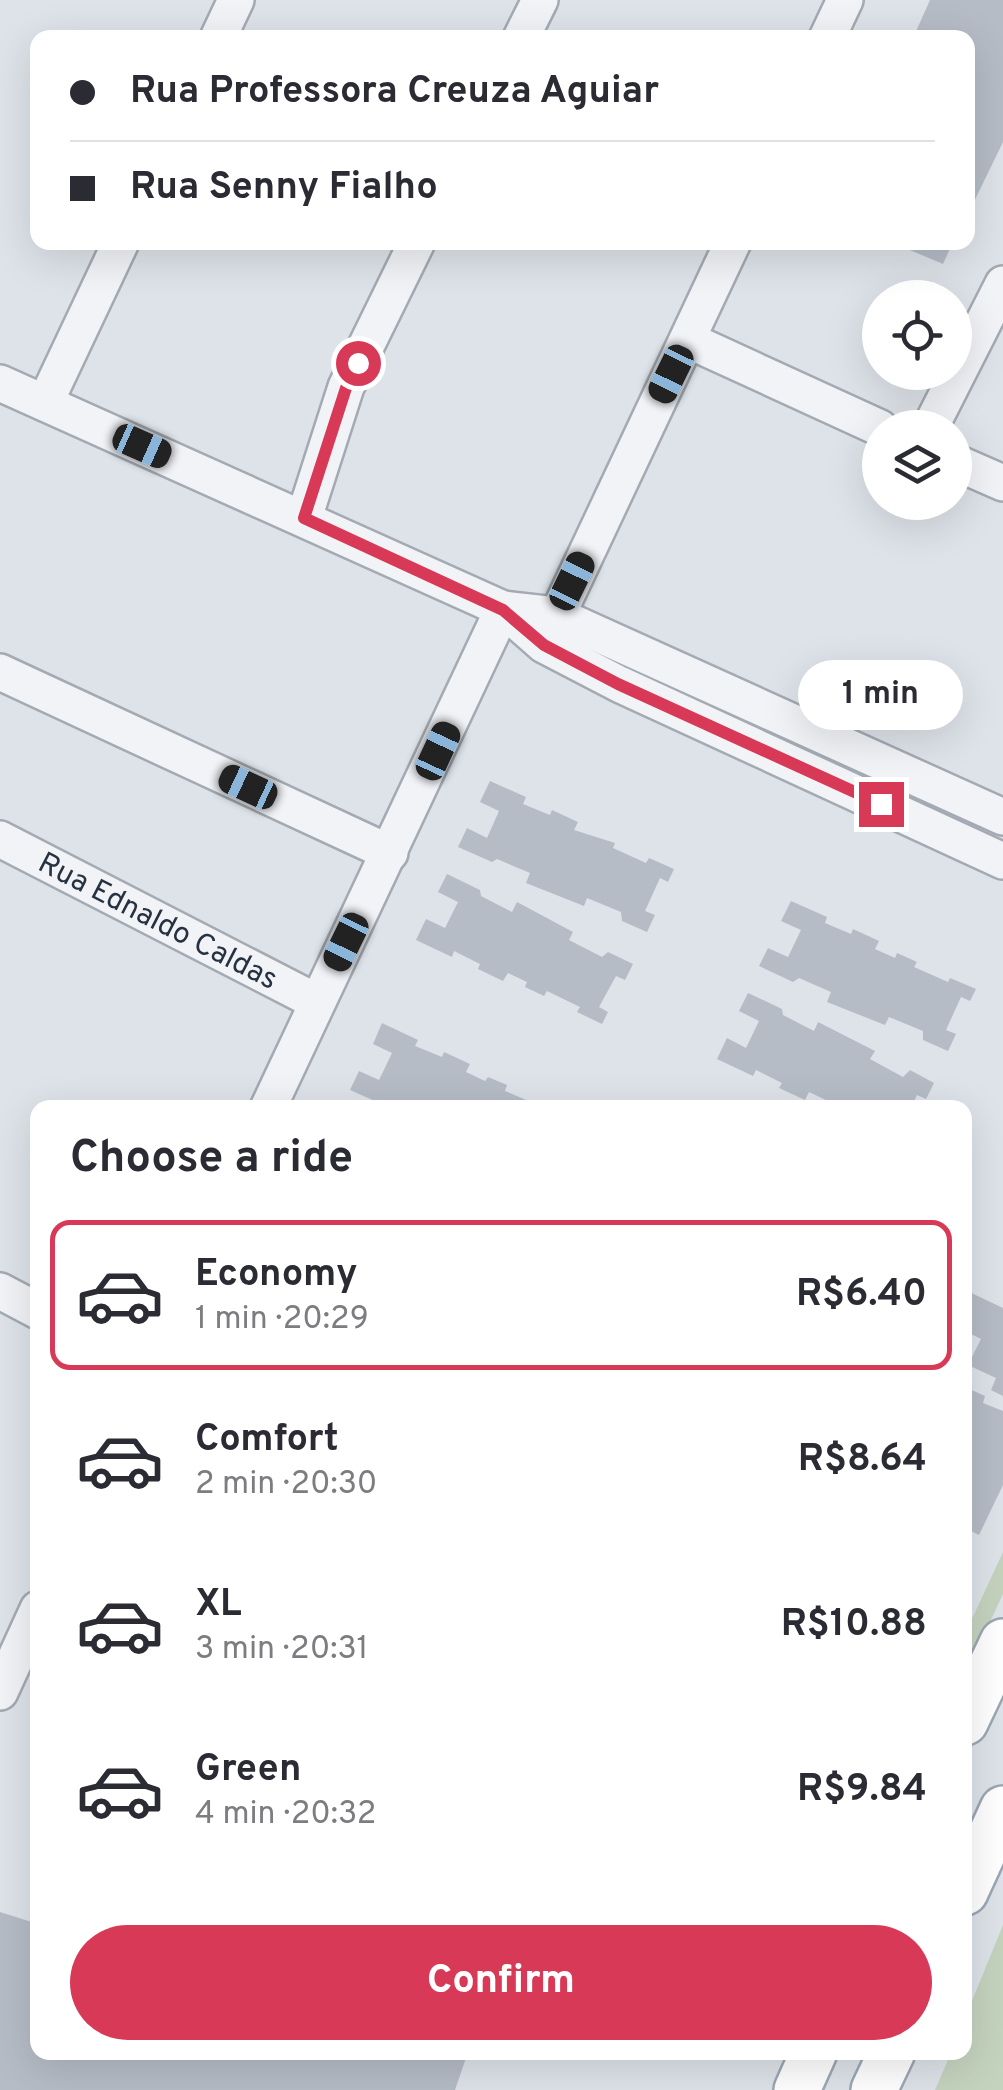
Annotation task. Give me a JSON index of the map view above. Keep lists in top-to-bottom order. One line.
{"streets":{"street":["Rua Ednaldo Caldas"]},"page":{"banner":["Rua Professora Creuza Aguiar","Rua Senny Fialho"],"bubble":"1 min","heading":"Choose a ride","list":[{"name":"Economy","note":"1 min · 20:29","value":"R$6.40"},{"name":"Comfort","note":"2 min · 20:30","value":"R$8.64"},{"name":"XL","note":"3 min · 20:31","value":"R$10.88"},{"name":"Green","note":"4 min · 20:32","value":"R$9.84"}],"buttons":"Confirm"}}
